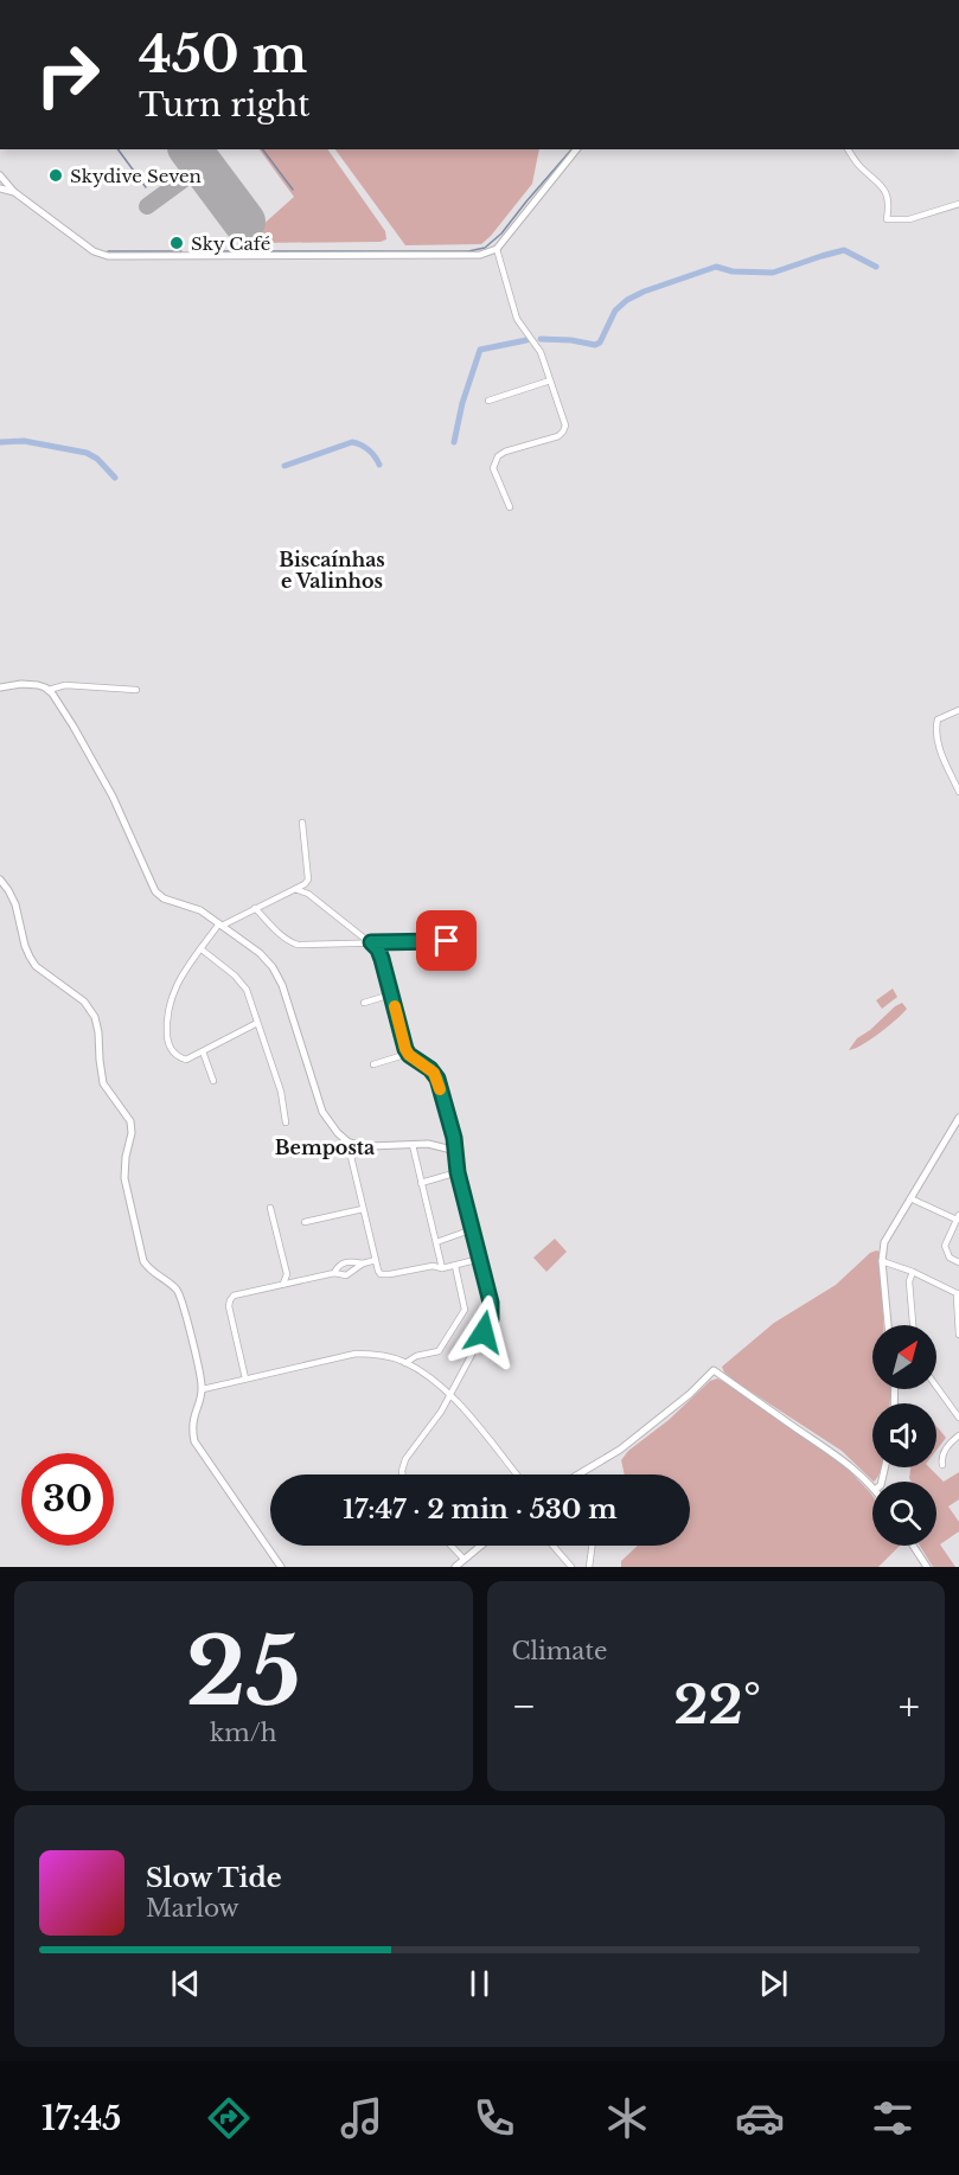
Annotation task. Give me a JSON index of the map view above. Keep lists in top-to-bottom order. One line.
{"districts":["Biscaínhas e Valinhos","Bemposta"],"places":["Skydive Seven","Sky Café"],"north":"top right","page":{"turn":["450 m","Turn right"],"limit":"30","trip":"17:47 · 2 min · 530 m","tile":[["25","km/h"],"Climate"],"heat":["−","22°","+"],"song":["Slow Tide","Marlow"],"tabs":"17:45"}}
